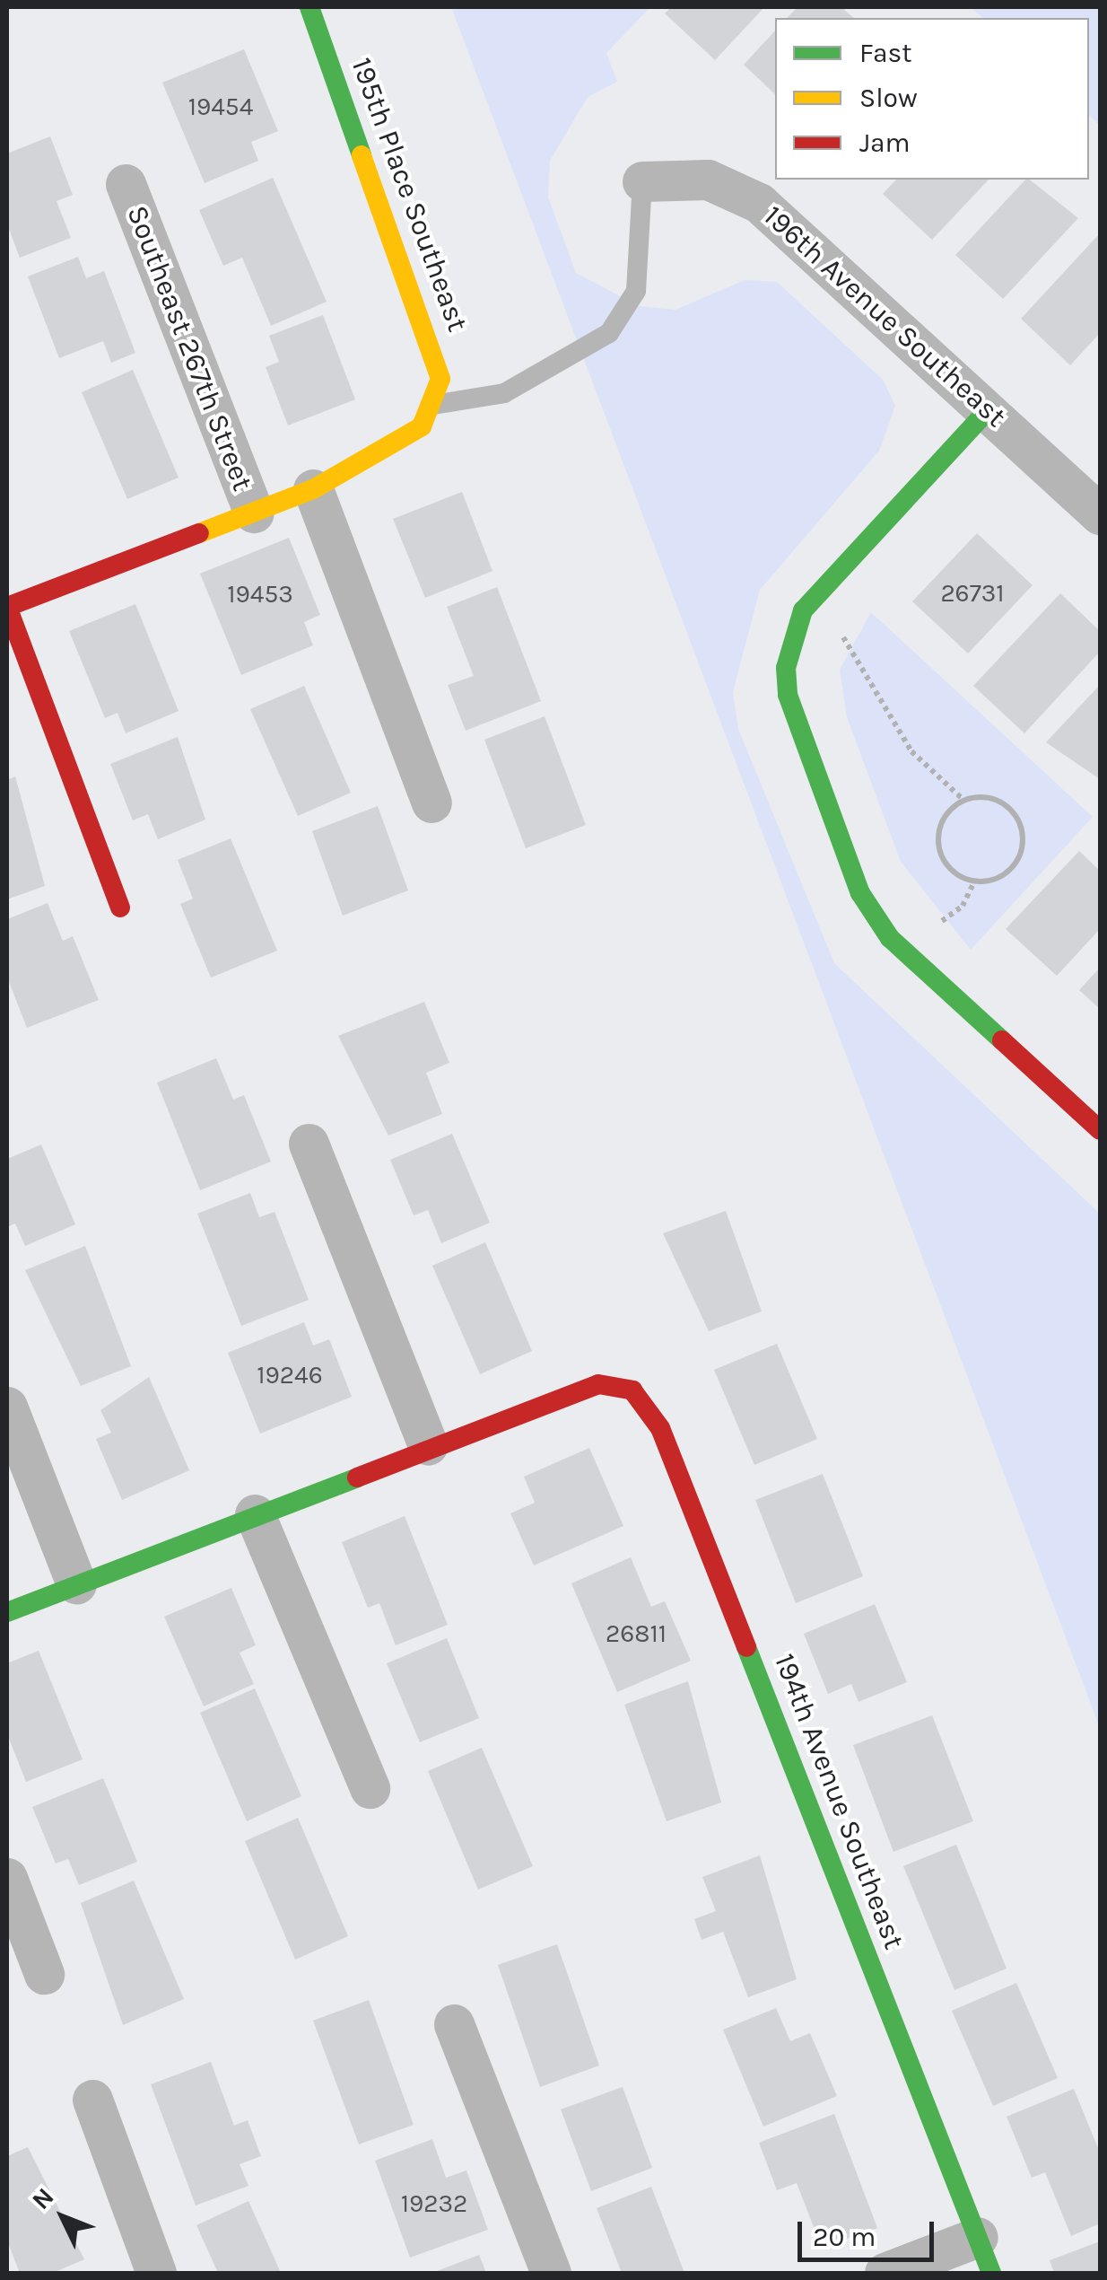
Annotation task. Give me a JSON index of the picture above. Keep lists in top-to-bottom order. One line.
{"streets":{"street":["195th Place Southeast","196th Avenue Southeast","Southeast 267th Street","194th Avenue Southeast"]},"crossings":[["195th Place Southeast","Southeast 267th Street"]],"house_numbers":["19454","26731","19453","19246","26811","19232"],"legend":["Fast","Slow","Jam"],"scale_bar":"20 m","north":"top left"}
